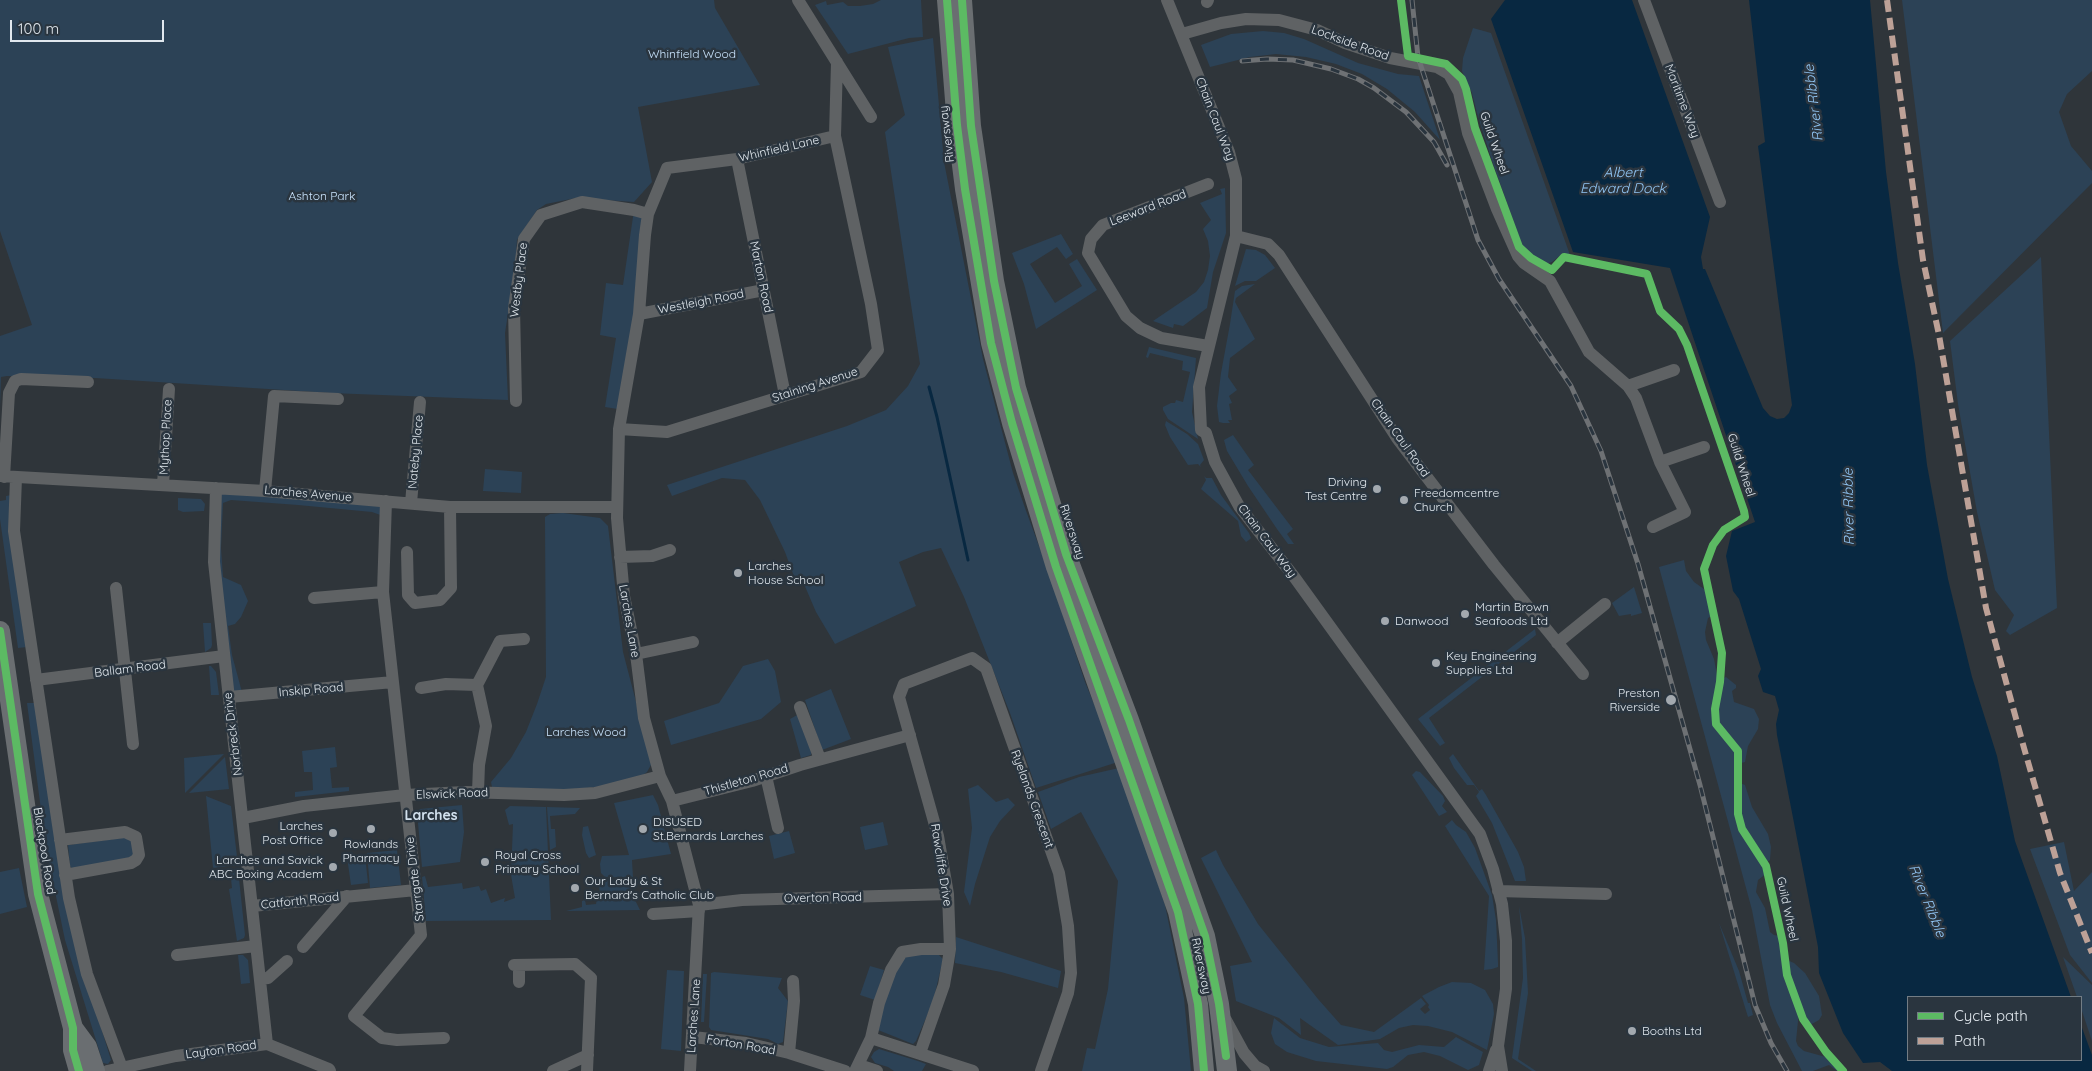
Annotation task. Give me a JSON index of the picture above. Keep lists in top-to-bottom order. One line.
{"streets":{"highway":["Riversway","Blackpool Road"],"street":["Lockside Road","Maritime Way","Chain Caul Way","Whinfield Lane","Leeward Road","Marton Road","Westby Place","Westleigh Road","Staining Avenue","Mythop Place","Chain Caul Road","Nateby Place","Larches Avenue","Larches Lane","Ballam Road","Inskip Road","Norbreck Drive","Thistleton Road","Elswick Road","Ryelands Crescent","Rawcliffe Drive","Starrgate Drive","Overton Road","Catforth Road","Forton Road","Layton Road"],"cycle path":["Guild Wheel"]},"crossings":[["Lockside Road","Chain Caul Way"],["Chain Caul Way","Leeward Road"],["Chain Caul Way","Chain Caul Road"],["Whinfield Lane","Marton Road"],["Whinfield Lane","Staining Avenue"],["Whinfield Lane","Larches Lane"],["Marton Road","Westleigh Road"],["Marton Road","Staining Avenue"],["Westby Place","Larches Lane"],["Westleigh Road","Larches Lane"],["Staining Avenue","Larches Lane"],["Mythop Place","Larches Avenue"],["Nateby Place","Larches Avenue"],["Larches Avenue","Larches Lane"],["Larches Avenue","Norbreck Drive"],["Larches Avenue","Blackpool Road"],["Larches Avenue","Starrgate Drive"],["Larches Lane","Thistleton Road"],["Larches Lane","Elswick Road"],["Larches Lane","Overton Road"],["Larches Lane","Forton Road"],["Ballam Road","Norbreck Drive"],["Ballam Road","Blackpool Road"],["Inskip Road","Norbreck Drive"],["Inskip Road","Starrgate Drive"],["Norbreck Drive","Elswick Road"],["Norbreck Drive","Catforth Road"],["Norbreck Drive","Layton Road"],["Thistleton Road","Ryelands Crescent"],["Thistleton Road","Rawcliffe Drive"],["Elswick Road","Starrgate Drive"],["Ryelands Crescent","Rawcliffe Drive"],["Blackpool Road","Layton Road"],["Rawcliffe Drive","Overton Road"],["Starrgate Drive","Catforth Road"]],"districts":["Larches"],"water":["River Ribble","Albert Edward Dock"],"parks":["Whinfield Wood","Ashton Park","Larches Wood"],"places":["Driving Test Centre","Freedomcentre Church","Larches House School","Martin Brown Seafoods Ltd","Danwood","Key Engineering Supplies Ltd","Preston Riverside","Rowlands Pharmacy","DISUSED St.Bernards Larches","Larches Post Office","Royal Cross Primary School","Larches and Savick ABC Boxing Academ","Our Lady & St Bernard's Catholic Club","Booths Ltd"],"legend":["Cycle path","Path"],"scale_bar":"100 m"}
